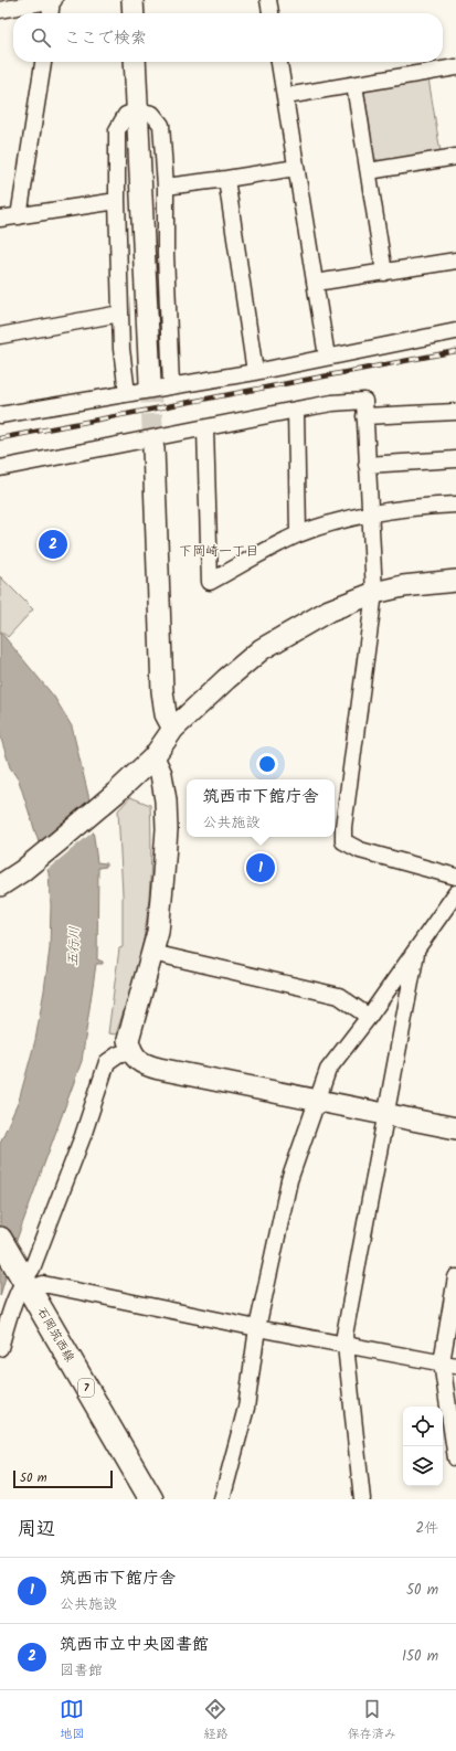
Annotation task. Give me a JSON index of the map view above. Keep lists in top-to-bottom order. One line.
{"streets":{"main road":["石岡筑西線","7"]},"districts":["下岡崎一丁目"],"water":["五行川"],"scale_bar":"50 m","page":{"search":"ここで検索","pins":["2","1"],"popup":["筑西市下館庁舎","公共施設"],"scale":"50 m","heading":["周辺","2件"],"list":[{"mark":"1","name":"筑西市下館庁舎","note":"公共施設","value":"50 m"},{"mark":"2","name":"筑西市立中央図書館","note":"図書館","value":"150 m"}],"nav":["地図","経路","保存済み"]}}
